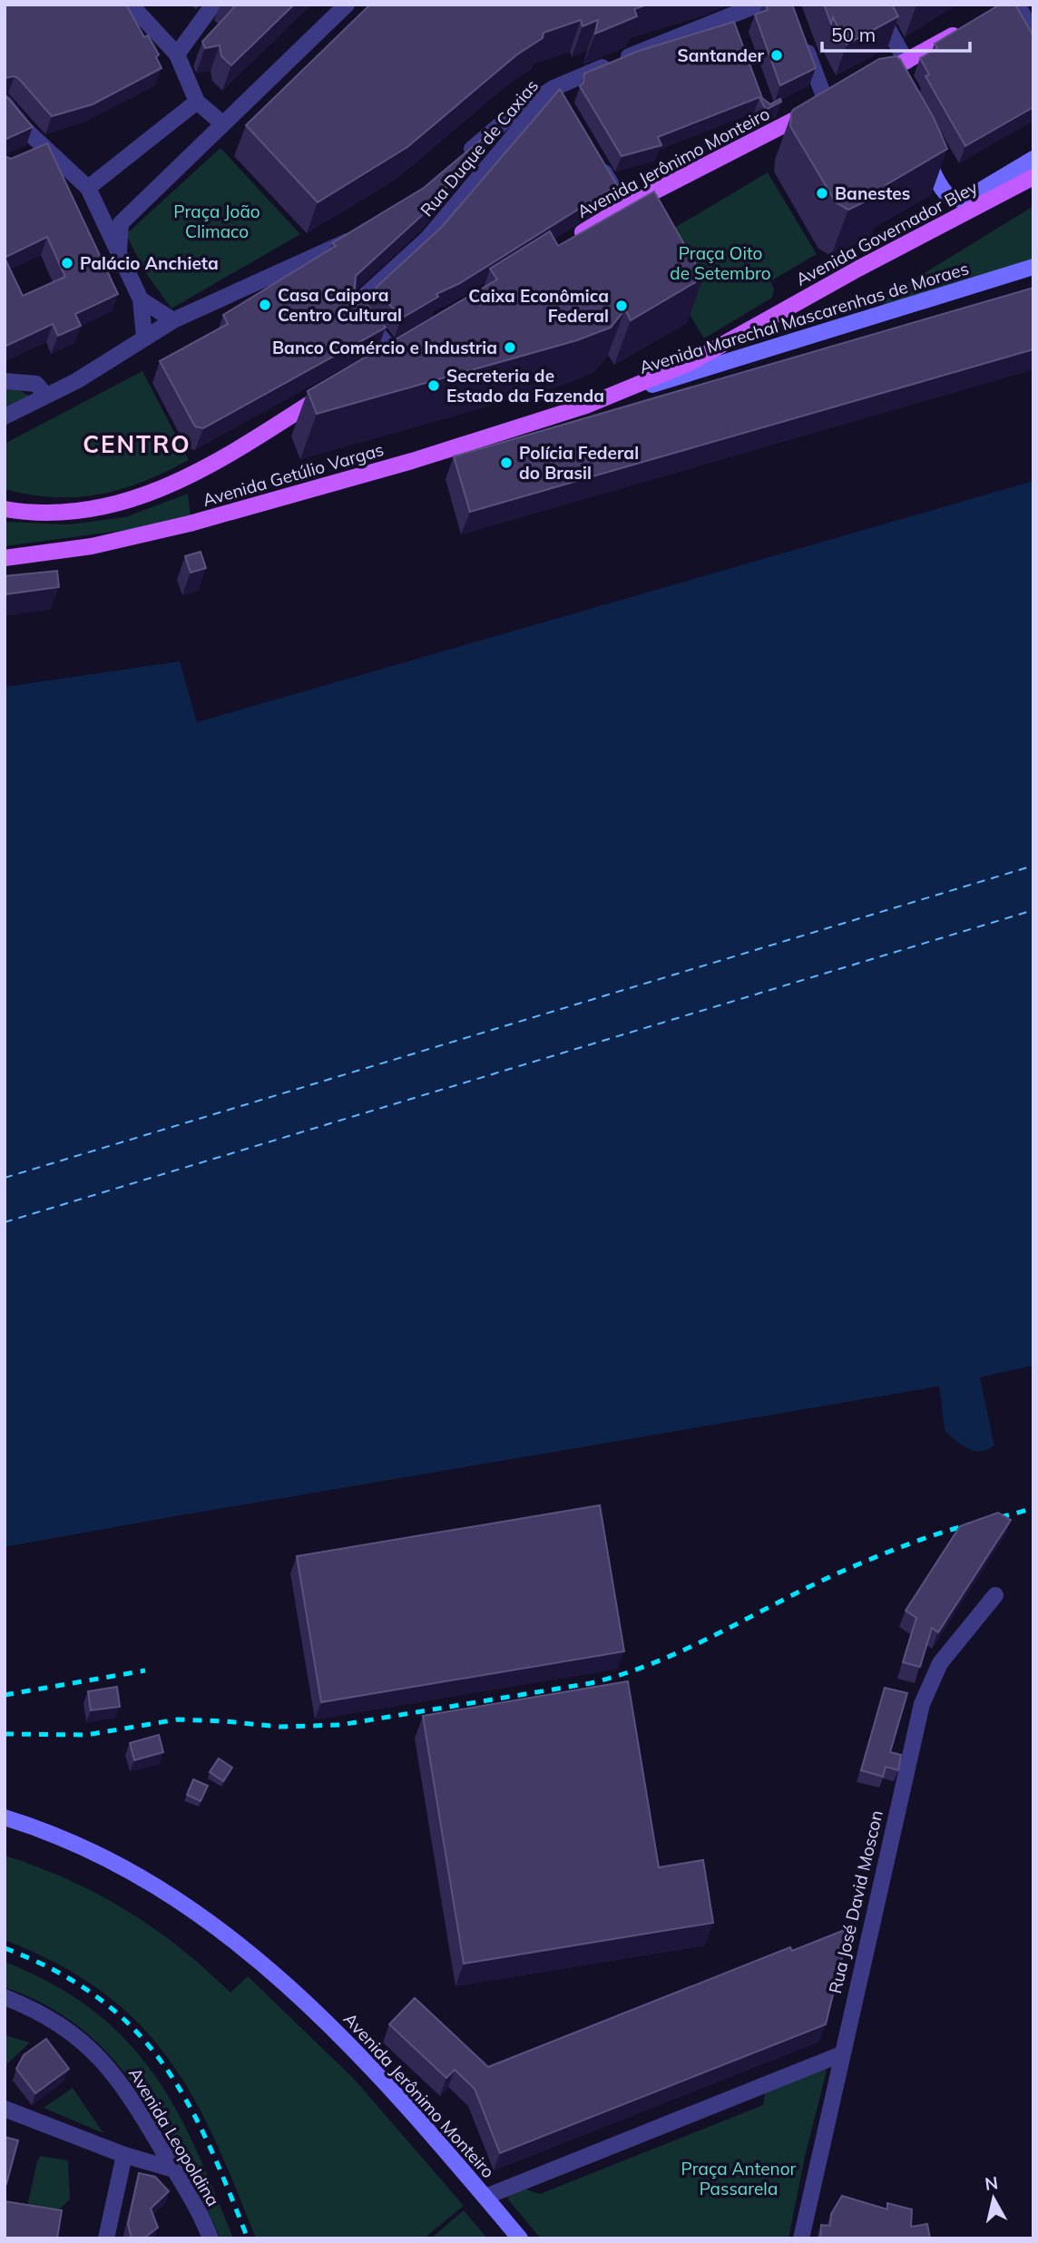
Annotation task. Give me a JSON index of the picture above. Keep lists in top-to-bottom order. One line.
{"streets":{"main road":["Avenida Jerônimo Monteiro","Avenida Governador Bley","Avenida Getúlio Vargas"],"street":["Rua Duque de Caxias","Avenida Marechal Mascarenhas de Moraes","Rua José David Moscon","Avenida Leopoldina"]},"crossings":[["Avenida Jerônimo Monteiro","Rua José David Moscon"],["Avenida Governador Bley","Avenida Marechal Mascarenhas de Moraes"],["Avenida Governador Bley","Avenida Getúlio Vargas"],["Avenida Marechal Mascarenhas de Moraes","Avenida Getúlio Vargas"]],"districts":["CENTRO"],"parks":["Praça João Climaco","Praça Oito de Setembro","Praça Antenor Passarela"],"places":["Santander","Banestes","Palácio Anchieta","Casa Caipora Centro Cultural","Caixa Econômica Federal","Banco Comércio e Industria","Secreteria de Estado da Fazenda","Polícia Federal do Brasil"],"scale_bar":"50 m","north":"top"}
